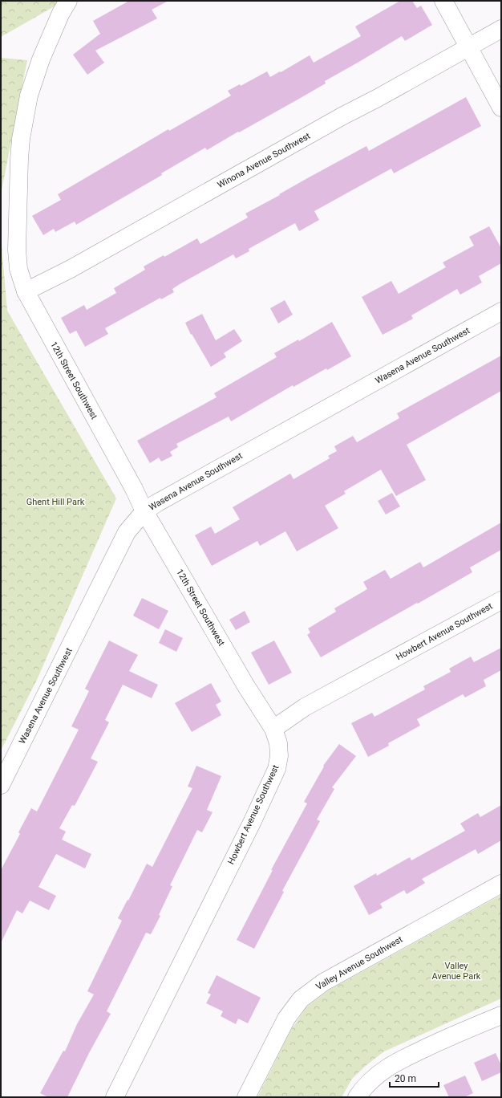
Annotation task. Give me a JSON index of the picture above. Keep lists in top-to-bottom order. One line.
{"streets":{"street":["Winona Avenue Southwest","Wasena Avenue Southwest","12th Street Southwest","Howbert Avenue Southwest","Valley Avenue Southwest"]},"crossings":[["Winona Avenue Southwest","12th Street Southwest"],["Wasena Avenue Southwest","12th Street Southwest"],["12th Street Southwest","Howbert Avenue Southwest"]],"parks":["Ghent Hill Park","Valley Avenue Park"],"scale_bar":"20 m"}
